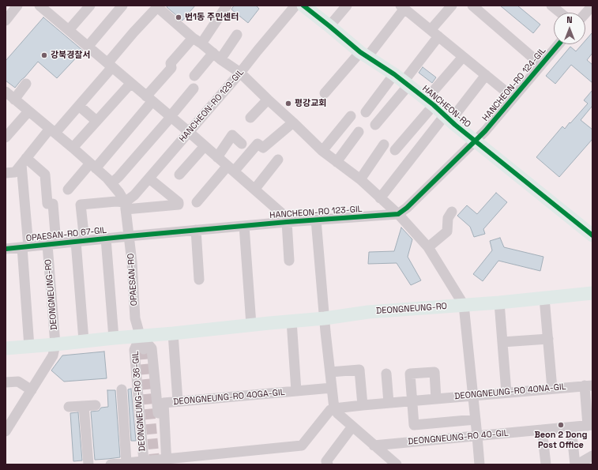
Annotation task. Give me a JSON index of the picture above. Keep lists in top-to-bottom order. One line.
{"streets":{"main road":["HANCHEON-RO","DEONGNEUNG-RO"],"street":["HANCHEON-RO 124-GIL","HANCHEON-RO 129-GIL","HANCHEON-RO 123-GIL","OPAESAN-RO 67-GIL","OPAESAN-RO","DEONGNEUNG-RO 40NA-GIL","DEONGNEUNG-RO 40GA-GIL","DEONGNEUNG-RO 36-GIL","DEONGNEUNG-RO 40-GIL"]},"crossings":[["HANCHEON-RO 124-GIL","HANCHEON-RO"],["HANCHEON-RO 129-GIL","OPAESAN-RO 67-GIL"],["HANCHEON-RO 129-GIL","OPAESAN-RO"],["HANCHEON-RO 123-GIL","OPAESAN-RO 67-GIL"],["HANCHEON-RO 123-GIL","OPAESAN-RO"],["OPAESAN-RO 67-GIL","OPAESAN-RO"],["OPAESAN-RO 67-GIL","DEONGNEUNG-RO"],["OPAESAN-RO","DEONGNEUNG-RO"],["OPAESAN-RO","DEONGNEUNG-RO 36-GIL"],["DEONGNEUNG-RO","DEONGNEUNG-RO 36-GIL"],["DEONGNEUNG-RO 40NA-GIL","DEONGNEUNG-RO 40-GIL"],["DEONGNEUNG-RO 40GA-GIL","DEONGNEUNG-RO 36-GIL"]],"places":["번1동 주민센터","강북경찰서","평강교회","Beon 2 Dong Post Office"],"north":"top"}
